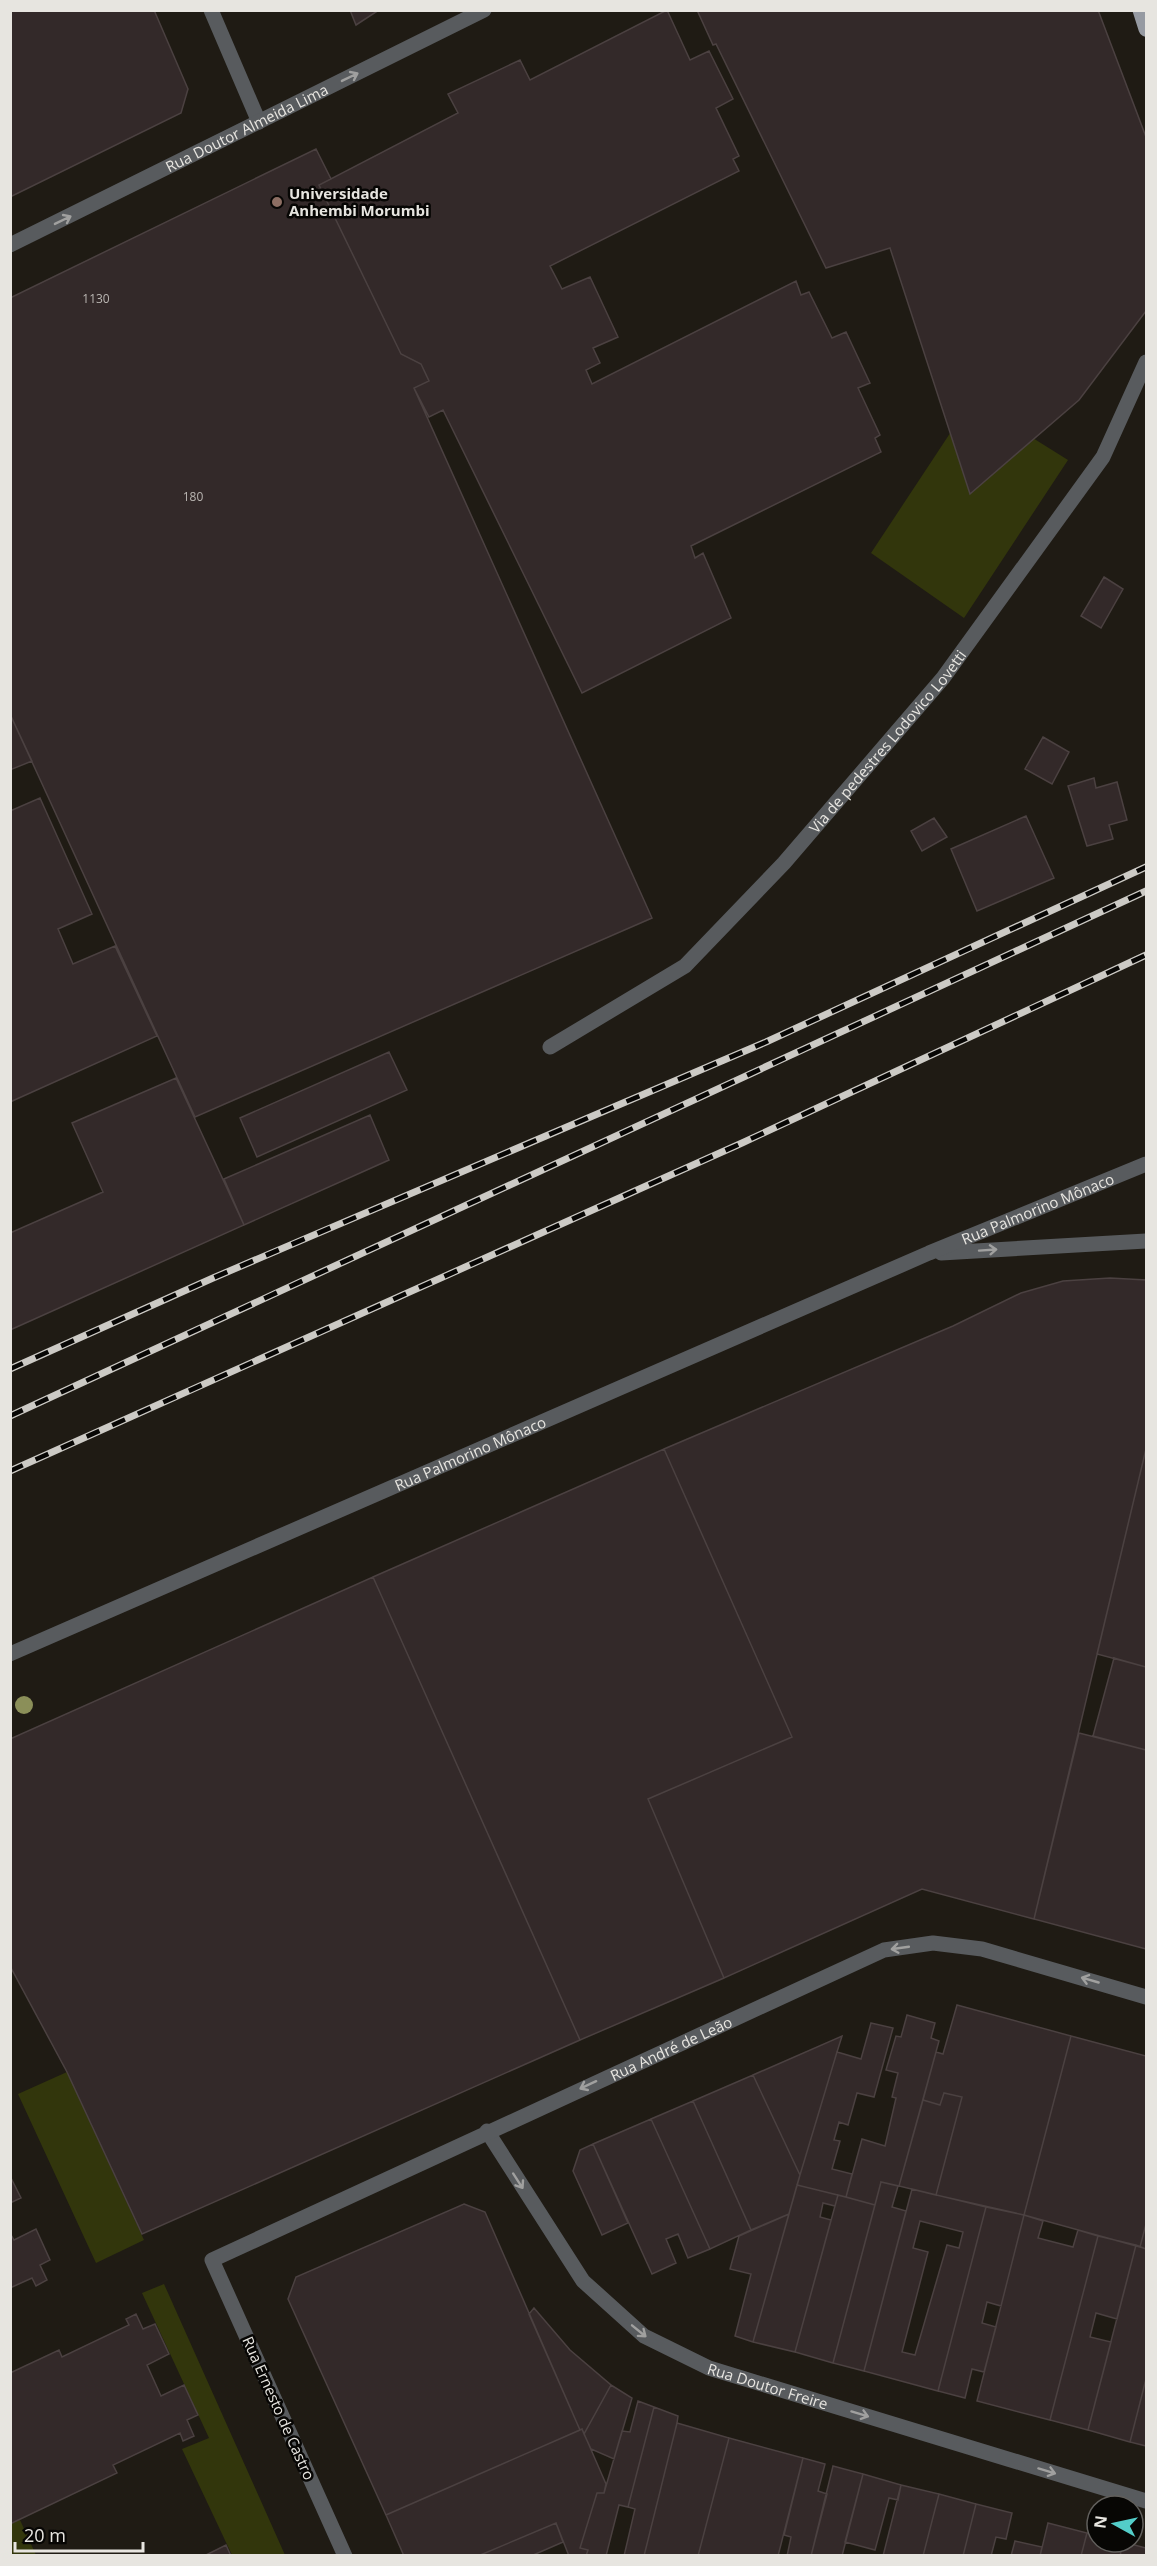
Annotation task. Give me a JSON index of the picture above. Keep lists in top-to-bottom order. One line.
{"streets":{"street":["Rua Doutor Almeida Lima","Via de pedestres Lodovico Lovetti","Rua Palmorino Mônaco","Rua André de Leão","Rua Doutor Freire","Rua Ernesto de Castro"]},"crossings":[["Rua André de Leão","Rua Doutor Freire"],["Rua André de Leão","Rua Ernesto de Castro"]],"one_way":["Rua Doutor Almeida Lima","Rua André de Leão","Rua Doutor Freire"],"places":["Universidade Anhembi Morumbi"],"house_numbers":["1130","180"],"scale_bar":"20 m","north":"left"}
